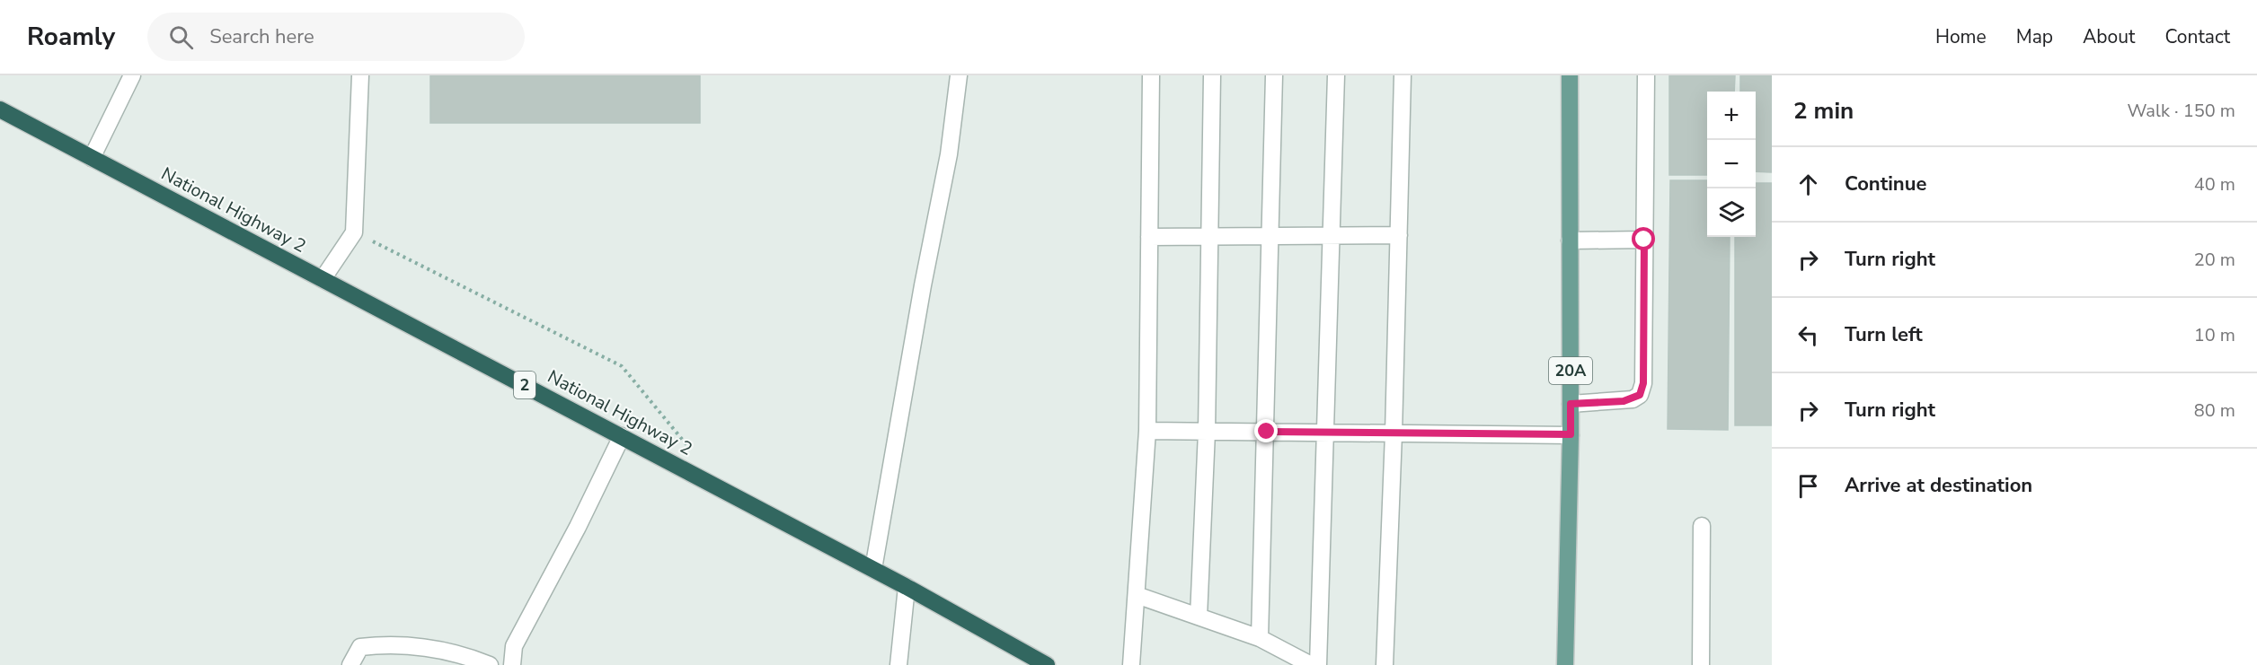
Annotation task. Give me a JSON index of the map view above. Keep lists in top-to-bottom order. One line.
{"streets":{"highway":["National Highway 2","2"],"main road":["20A"]},"page":{"header":"Roamly","search":"Search here","nav":["Home","Map","About","Contact"],"heading":["2 min","Walk · 150 m"],"map_buttons":["+","−"],"list":[["Continue","40 m"],["Turn right","20 m"],["Turn left","10 m"],["Turn right","80 m"],"Arrive at destination"]}}
